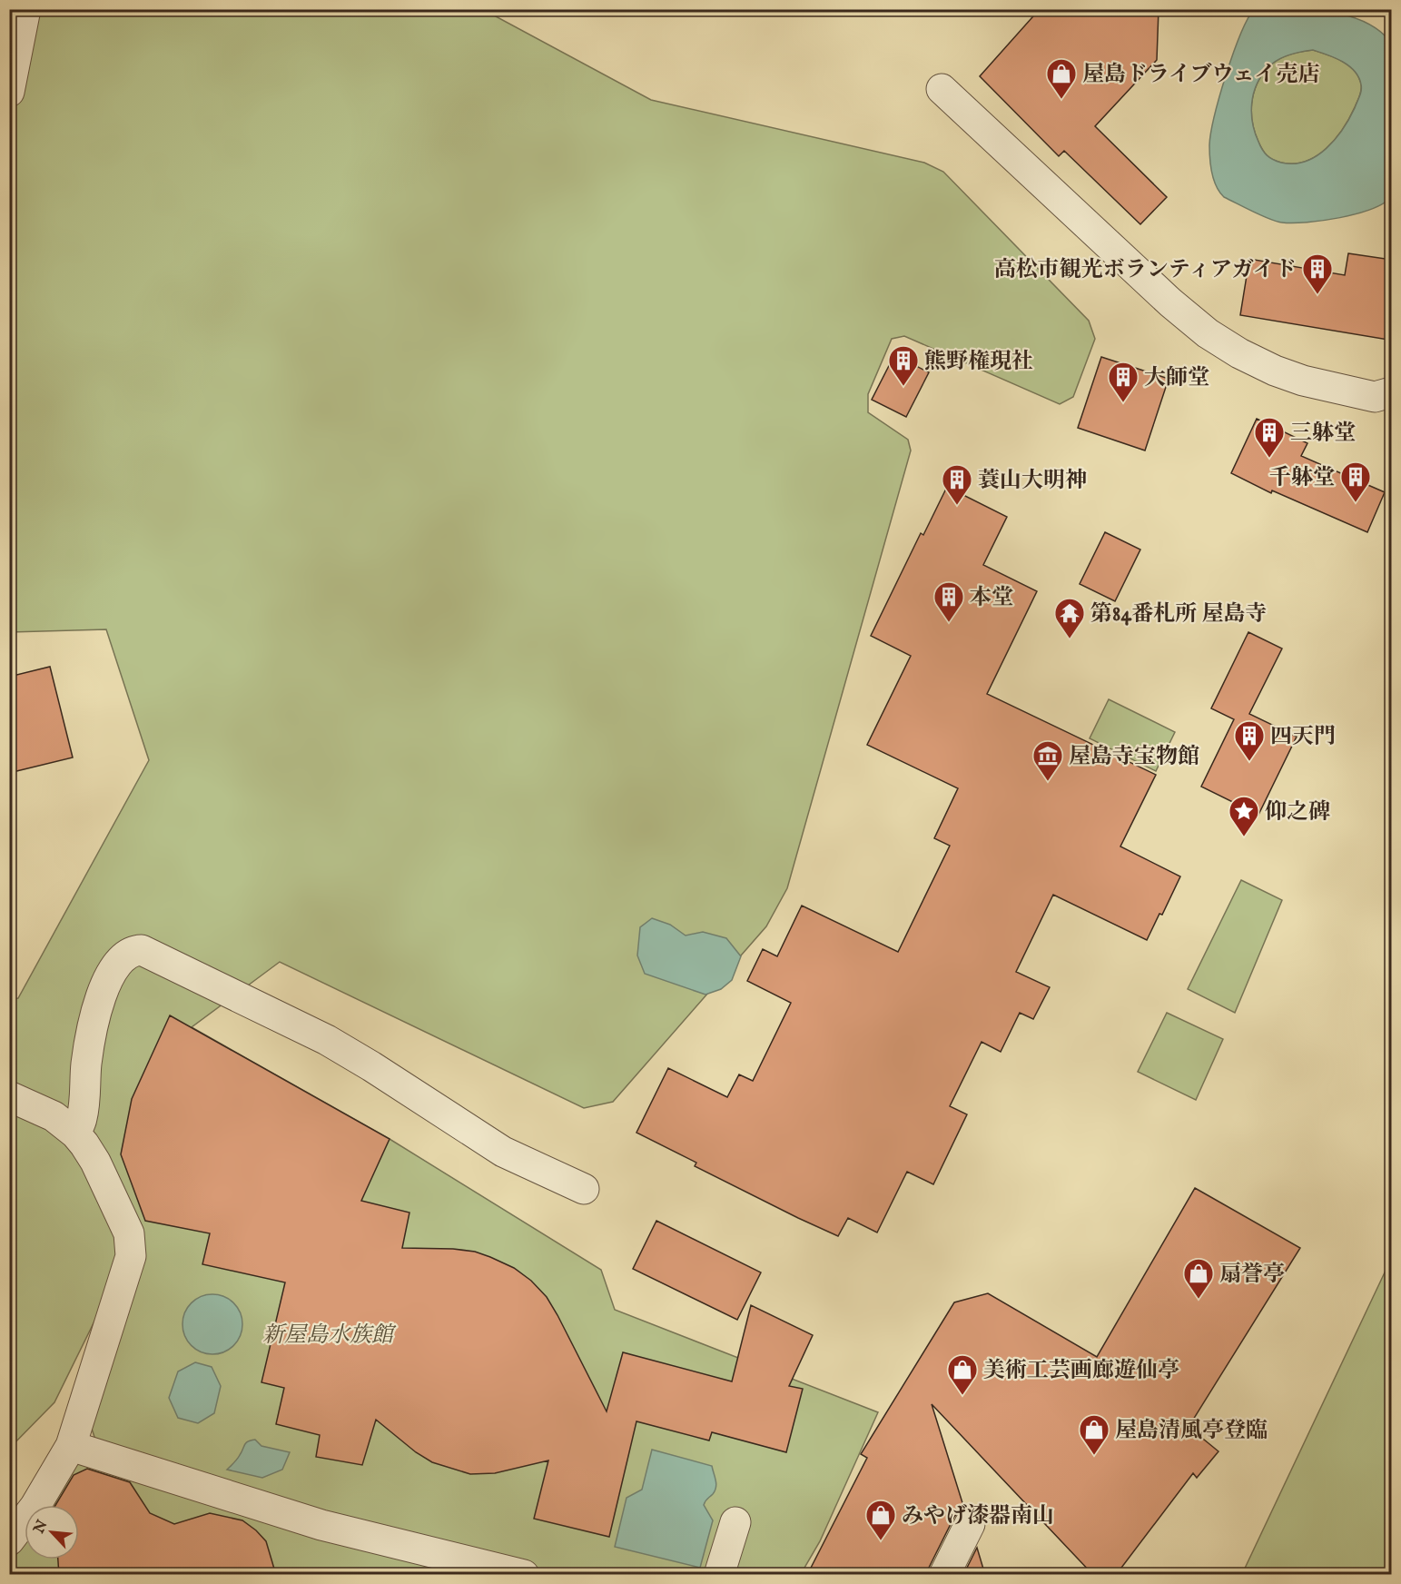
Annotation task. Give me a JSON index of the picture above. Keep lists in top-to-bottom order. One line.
{"parks":["新屋島水族館"],"places":{"shop":["屋島ドライブウェイ売店","扇誉亭","美術工芸画廊遊仙亭","屋島清風亭登臨","みやげ漆器南山"],"building":["高松市観光ボランティアガイド","熊野権現社","大師堂","三躰堂","千躰堂","蓑山大明神","本堂","四天門"],"temple":["第84番札所 屋島寺"],"museum":["屋島寺宝物館"],"place":["仰之碑"]},"north":"top left"}
